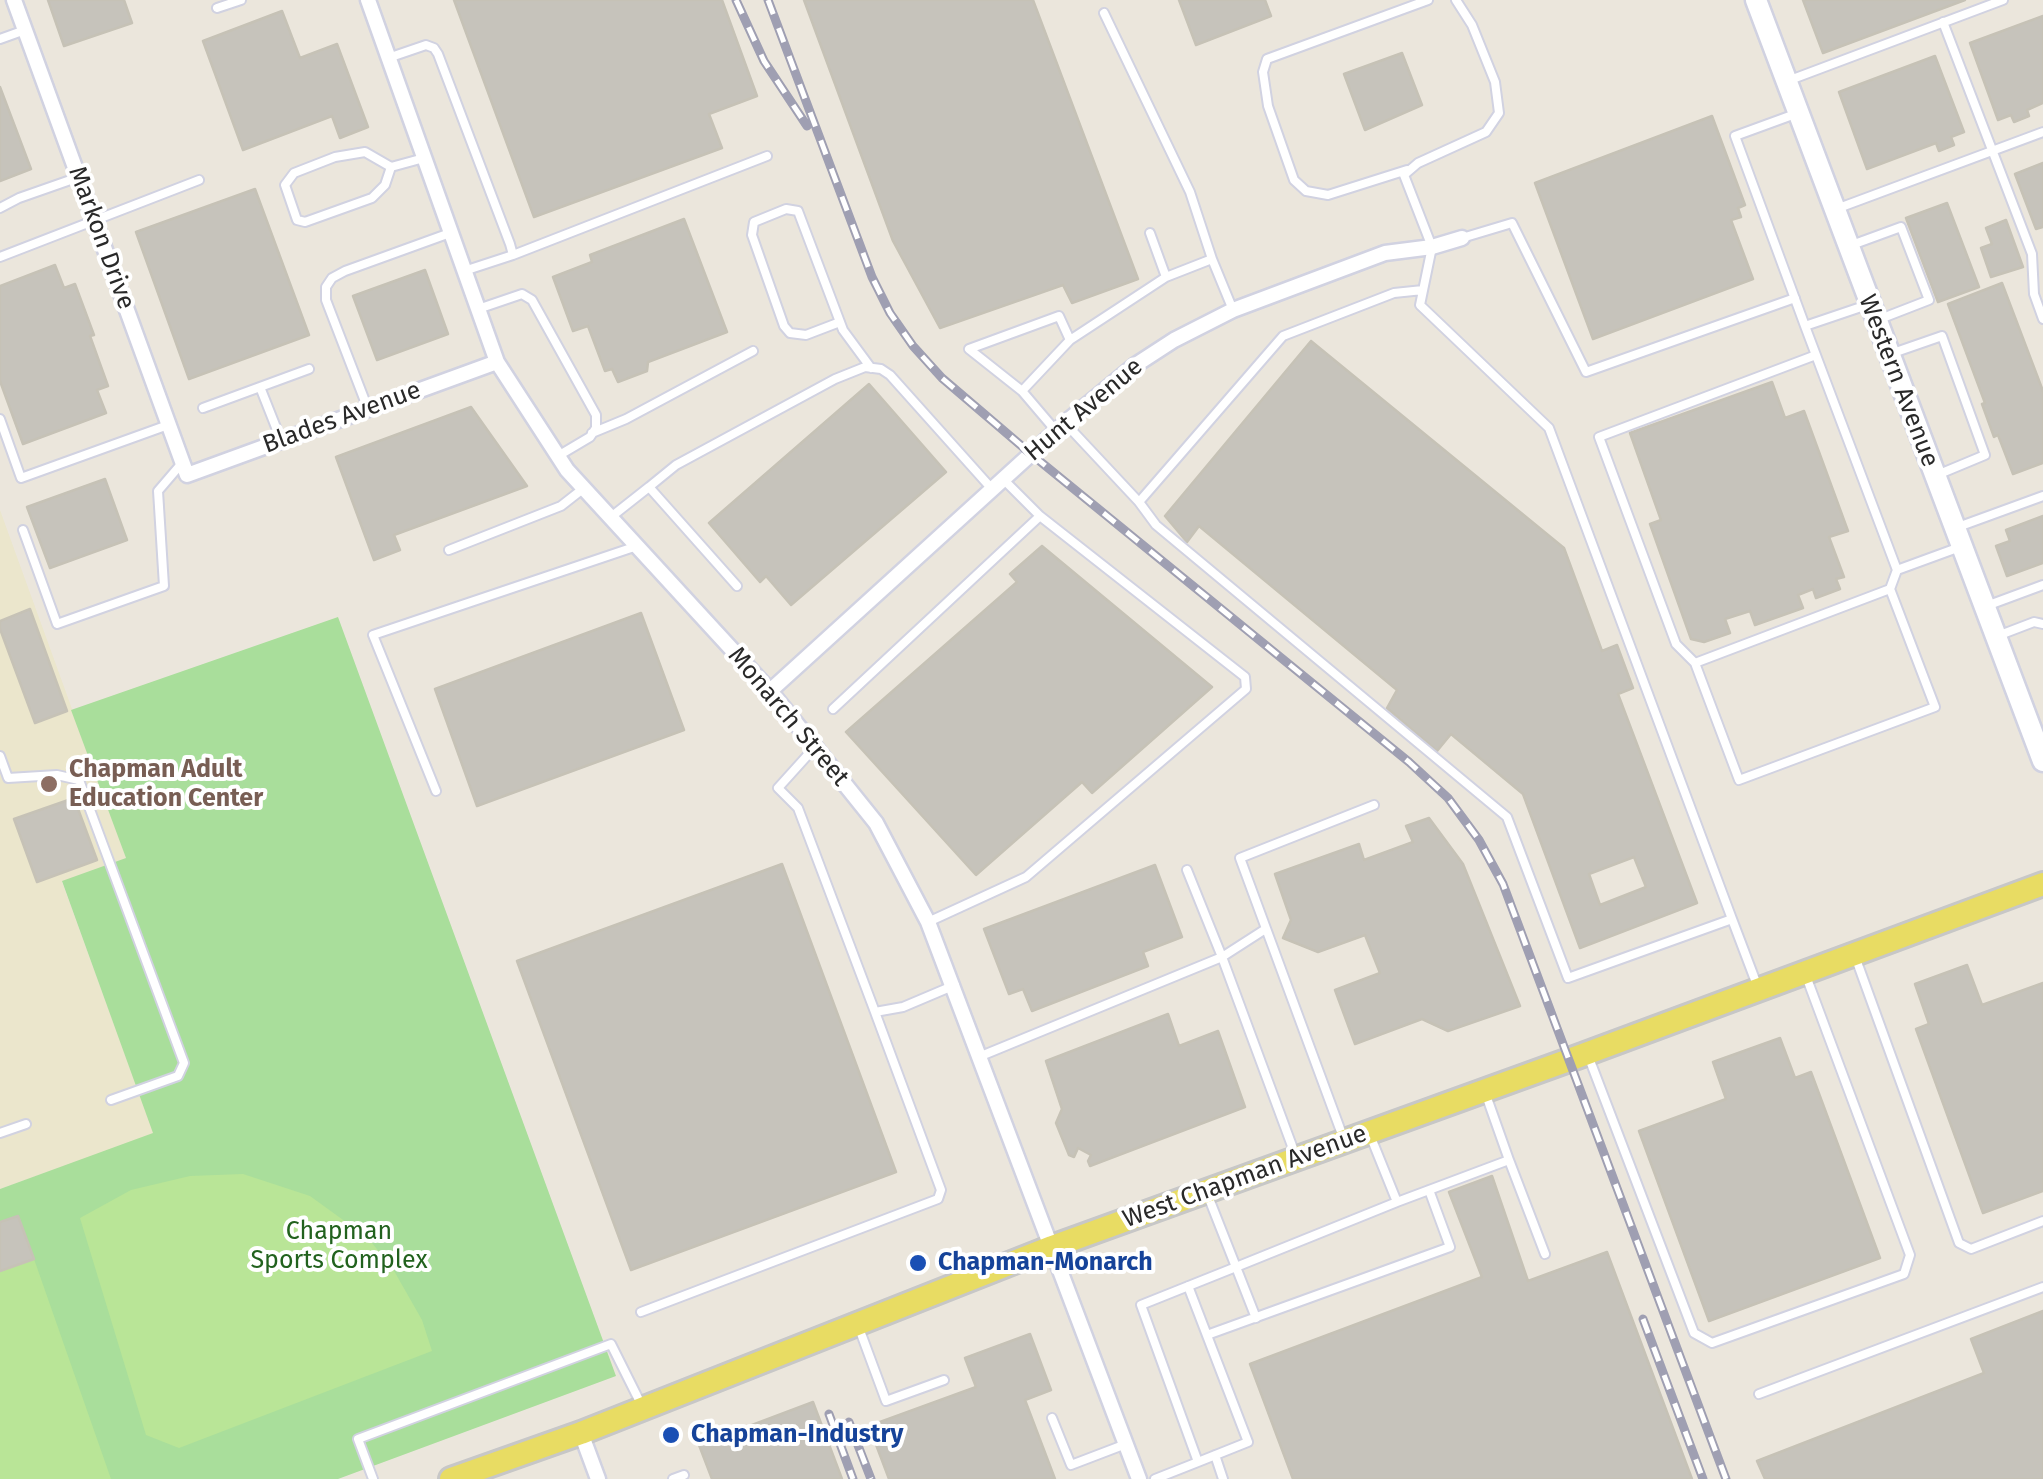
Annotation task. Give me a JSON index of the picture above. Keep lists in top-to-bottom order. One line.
{"streets":{"main road":["West Chapman Avenue"],"street":["Markon Drive","Western Avenue","Hunt Avenue","Blades Avenue","Monarch Street"]},"crossings":[["Markon Drive","Blades Avenue"],["Hunt Avenue","Monarch Street"],["Blades Avenue","Monarch Street"],["Monarch Street","West Chapman Avenue"]],"parks":["Chapman Sports Complex"],"places":["Chapman Adult Education Center","Chapman-Monarch","Chapman-Industry"]}
